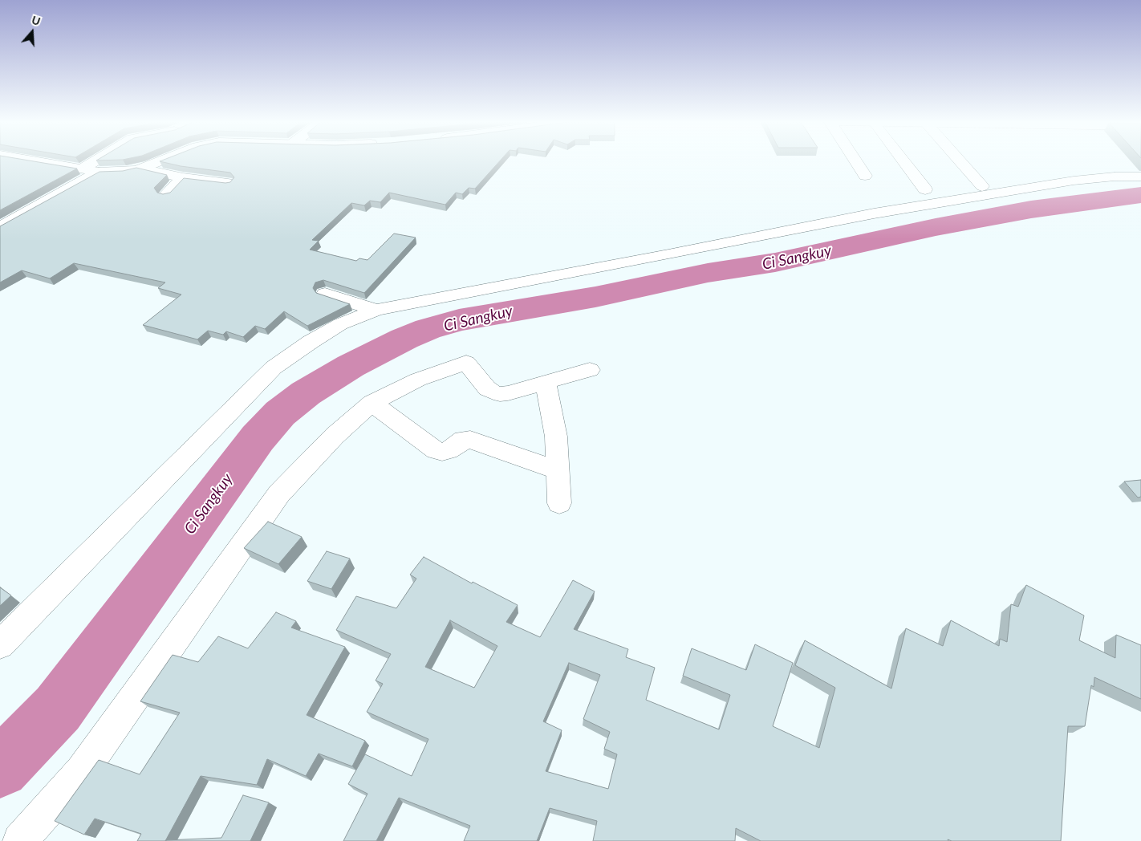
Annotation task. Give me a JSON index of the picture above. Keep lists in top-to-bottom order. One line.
{"water":["Ci Sangkuy"],"north":"top"}
